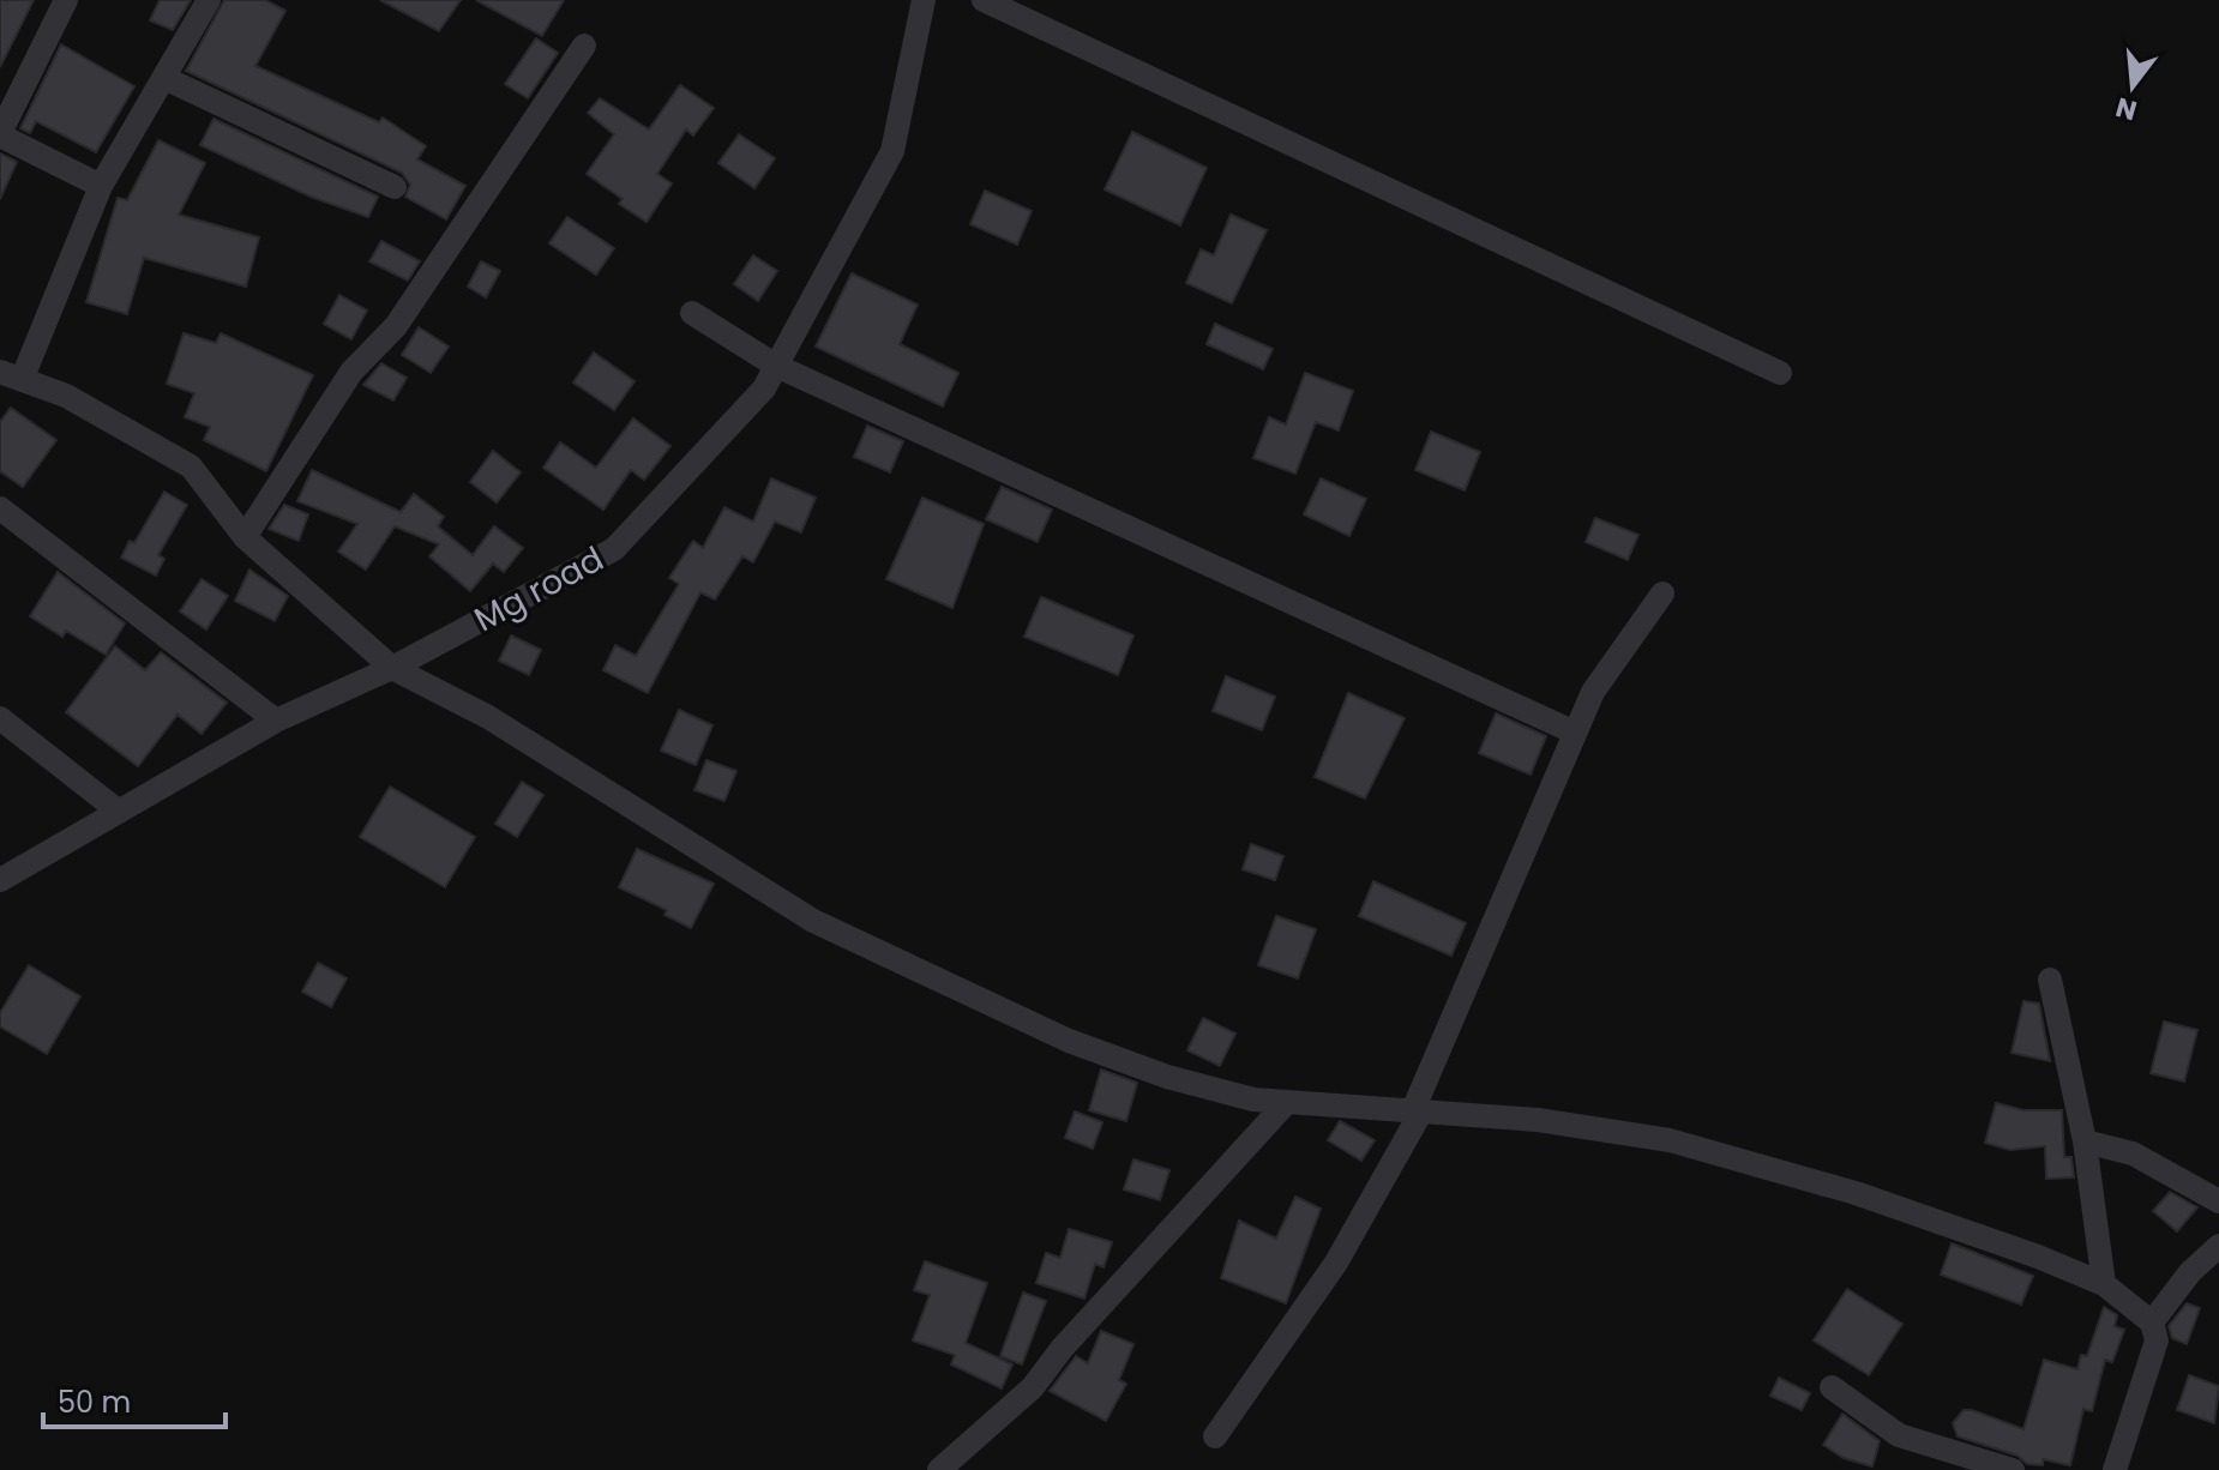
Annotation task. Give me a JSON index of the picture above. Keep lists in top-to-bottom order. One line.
{"streets":{"street":["Mg road"]},"scale_bar":"50 m","north":"bottom"}
